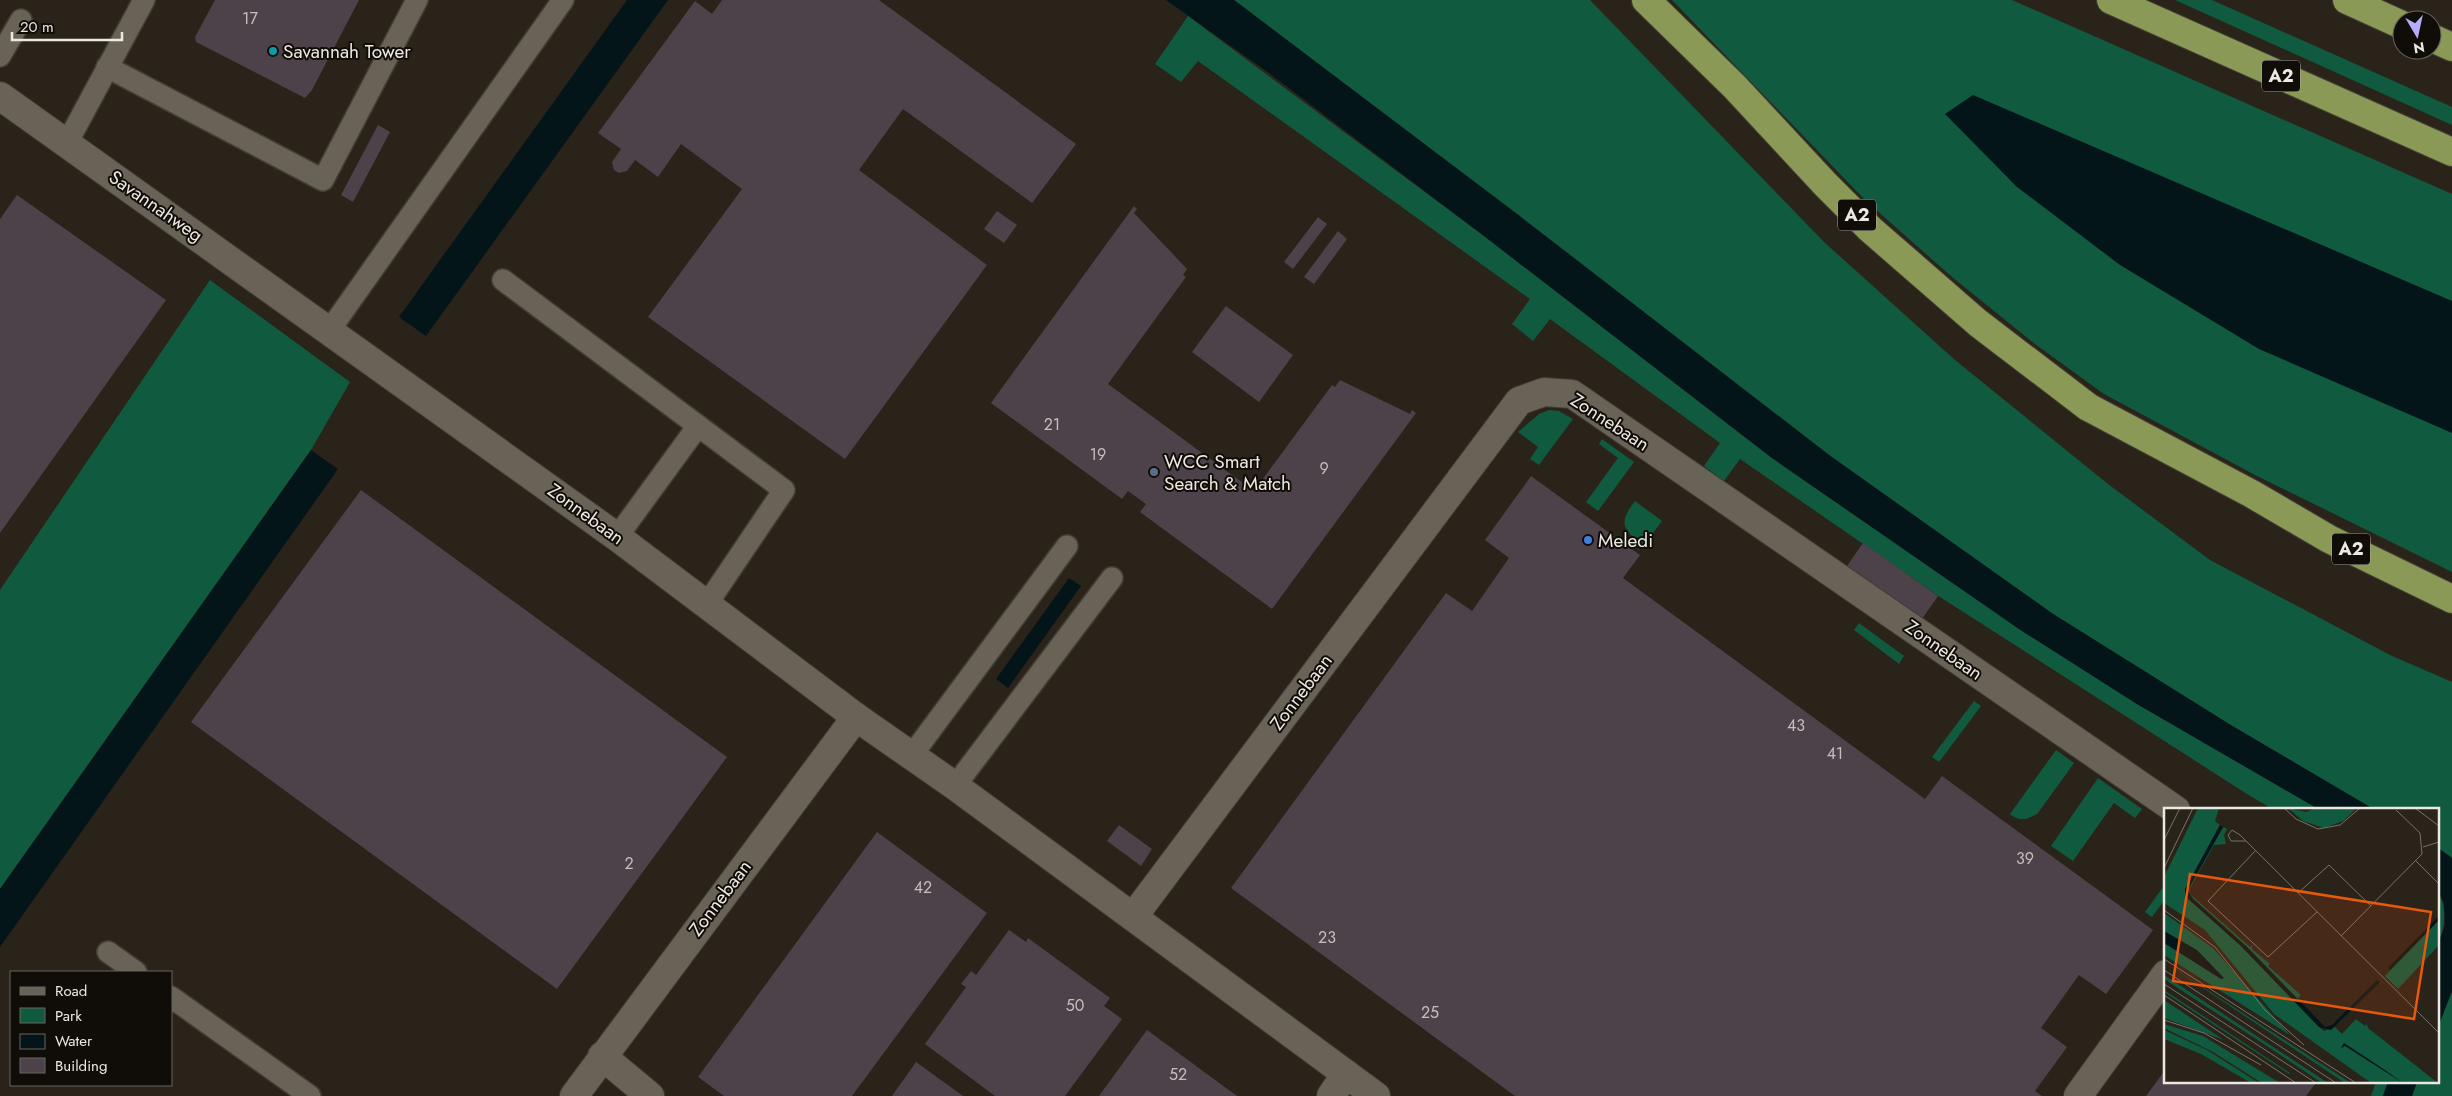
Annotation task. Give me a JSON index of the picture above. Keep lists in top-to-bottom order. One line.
{"streets":{"highway":["A2"],"street":["Savannahweg","Zonnebaan"]},"crossings":[["Savannahweg","Zonnebaan"]],"places":["Savannah Tower","WCC Smart Search & Match","Meledi"],"house_numbers":["17","21","19","9","43","41","39","2","42","23","50","25","52"],"legend":["Road","Park","Water","Building"],"scale_bar":"20 m","north":"bottom"}
